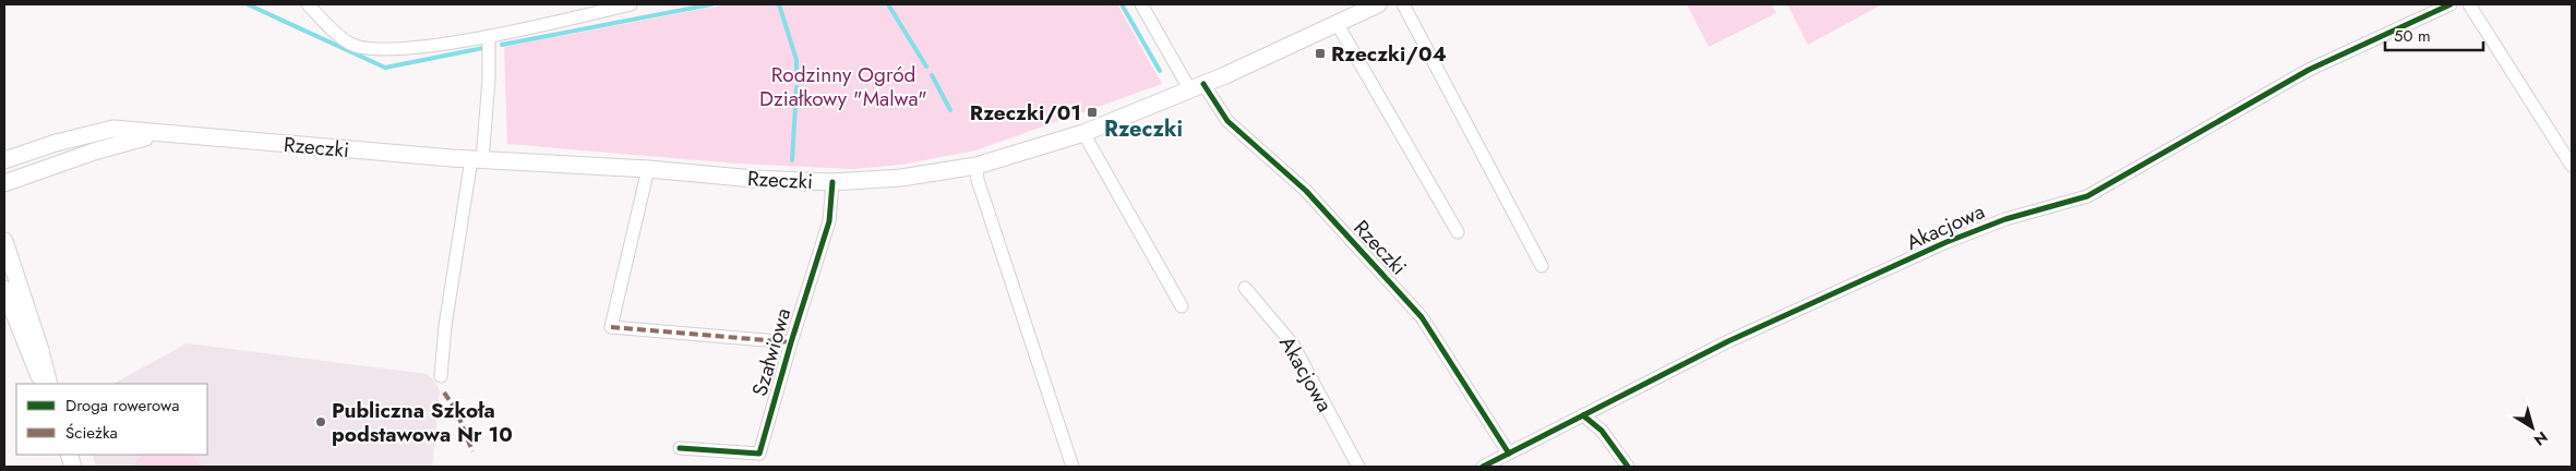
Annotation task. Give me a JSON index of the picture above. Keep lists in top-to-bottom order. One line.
{"streets":{"main road":["Rzeczki"],"street":["Akacjowa","Szałwiowa"]},"crossings":[["Rzeczki","Akacjowa"],["Rzeczki","Szałwiowa"]],"districts":["Rzeczki"],"parks":["Rodzinny Ogród Działkowy \"Malwa\""],"places":{"transit":["Rzeczki/04","Rzeczki/01"],"other":["Publiczna Szkoła podstawowa Nr 10"]},"legend":["Droga rowerowa","Ścieżka"],"scale_bar":"50 m","north":"bottom right"}
